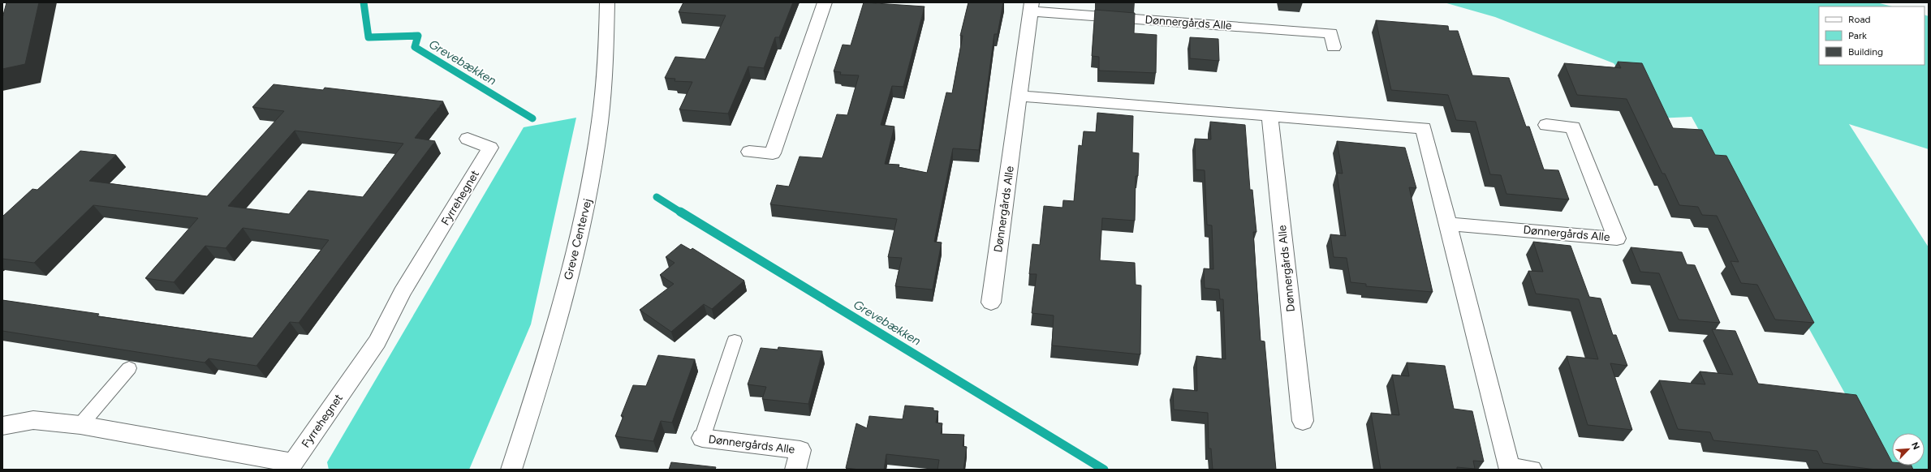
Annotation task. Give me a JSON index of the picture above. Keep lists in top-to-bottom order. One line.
{"streets":{"street":["Dønnergårds Alle","Fyrrehegnet","Greve Centervej"]},"water":["Grevebækken"],"legend":["Road","Park","Building"],"north":"top right"}
